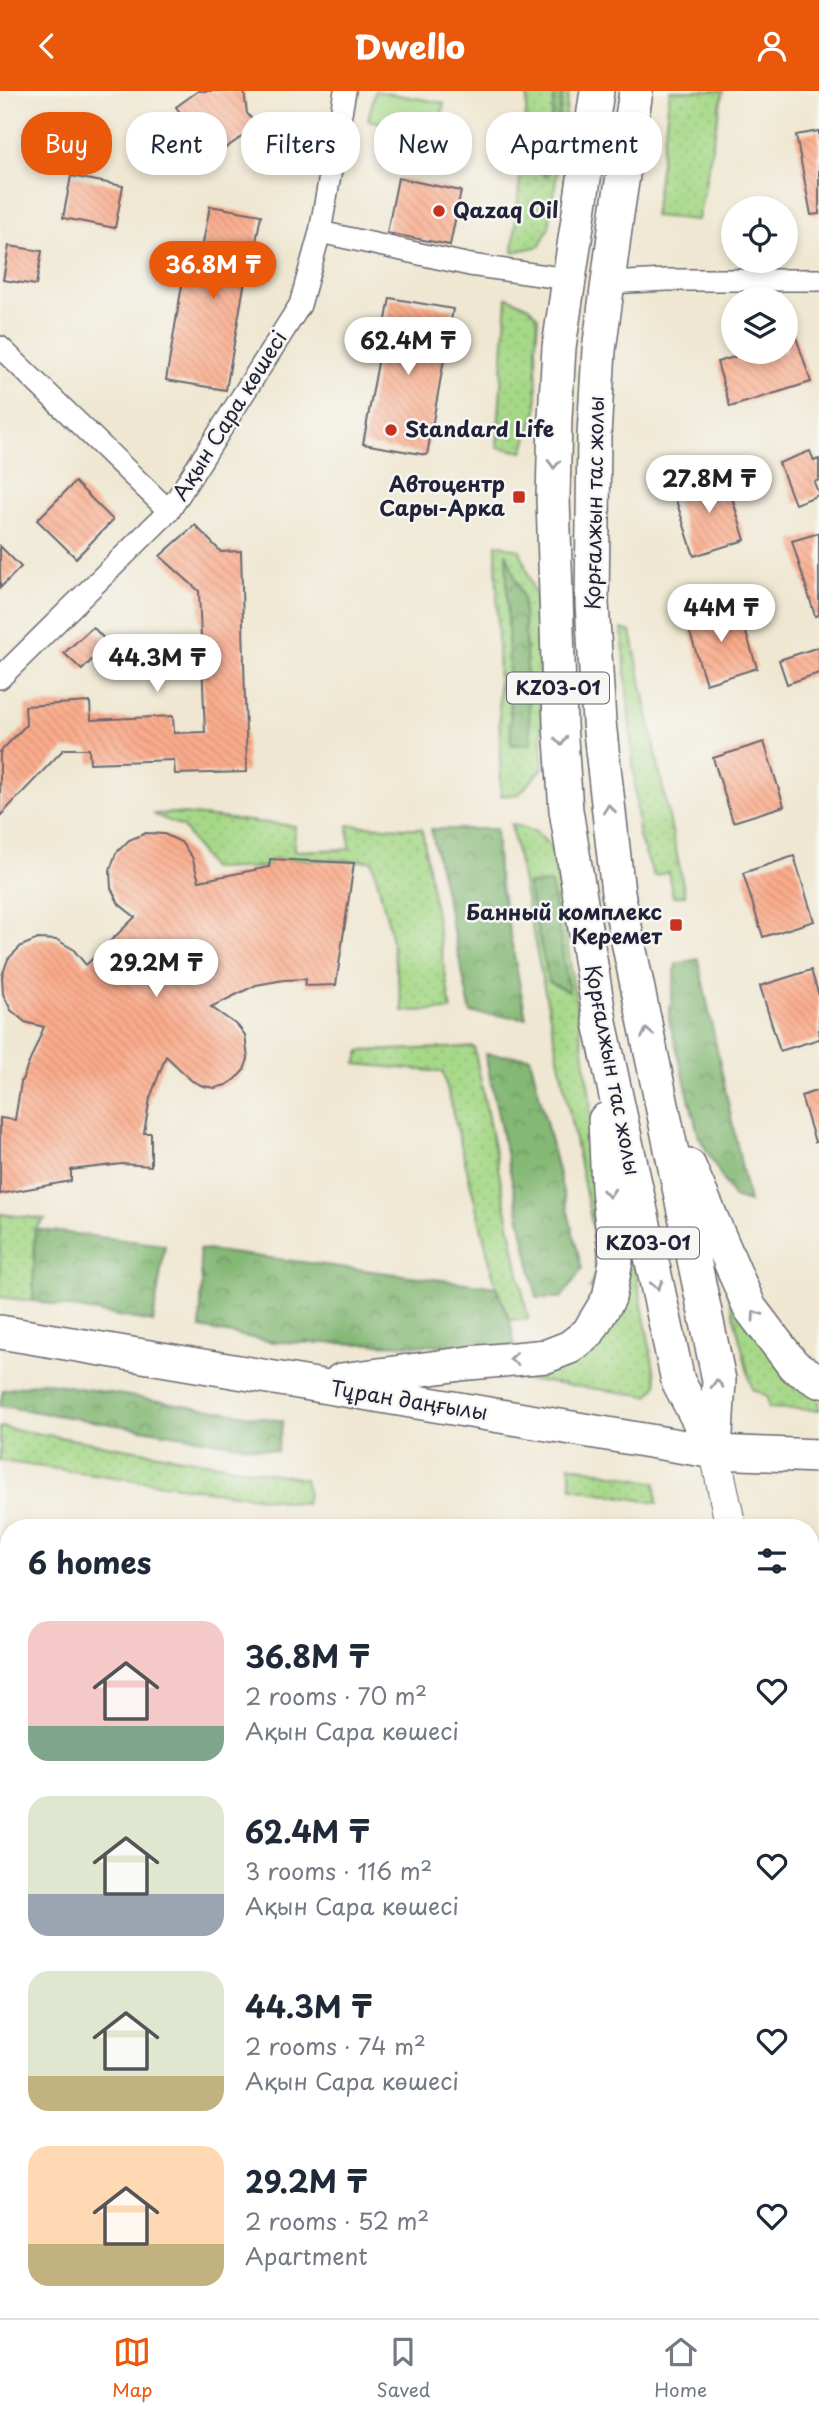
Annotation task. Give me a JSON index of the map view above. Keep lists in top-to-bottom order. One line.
{"streets":{"main road":["Қорғалжын тас жолы","KZ03-01","Тұран даңғылы"],"street":["Ақын Сара көшесі"]},"crossings":[["Қорғалжын тас жолы","Тұран даңғылы"]],"places":{"other":["Qazaq Oil","Standard Life"],"transit":["Автоцентр Сары-Арка","Банный комплекс Керемет"]},"page":{"header":"Dwello","chip":["Buy","Rent","Filters","New","Apartment"],"price":["36.8M ₸","62.4M ₸","27.8M ₸","44M ₸","44.3M ₸","29.2M ₸"],"heading":"6 homes","list":[{"name":"36.8M ₸","note":"2 rooms · 70 m² · Ақын Сара көшесі"},{"name":"62.4M ₸","note":"3 rooms · 116 m² · Ақын Сара көшесі"},{"name":"44.3M ₸","note":"2 rooms · 74 m² · Ақын Сара көшесі"},{"name":"29.2M ₸","note":"2 rooms · 52 m² · Apartment"}],"tabs":["Map","Saved","Home"]}}
